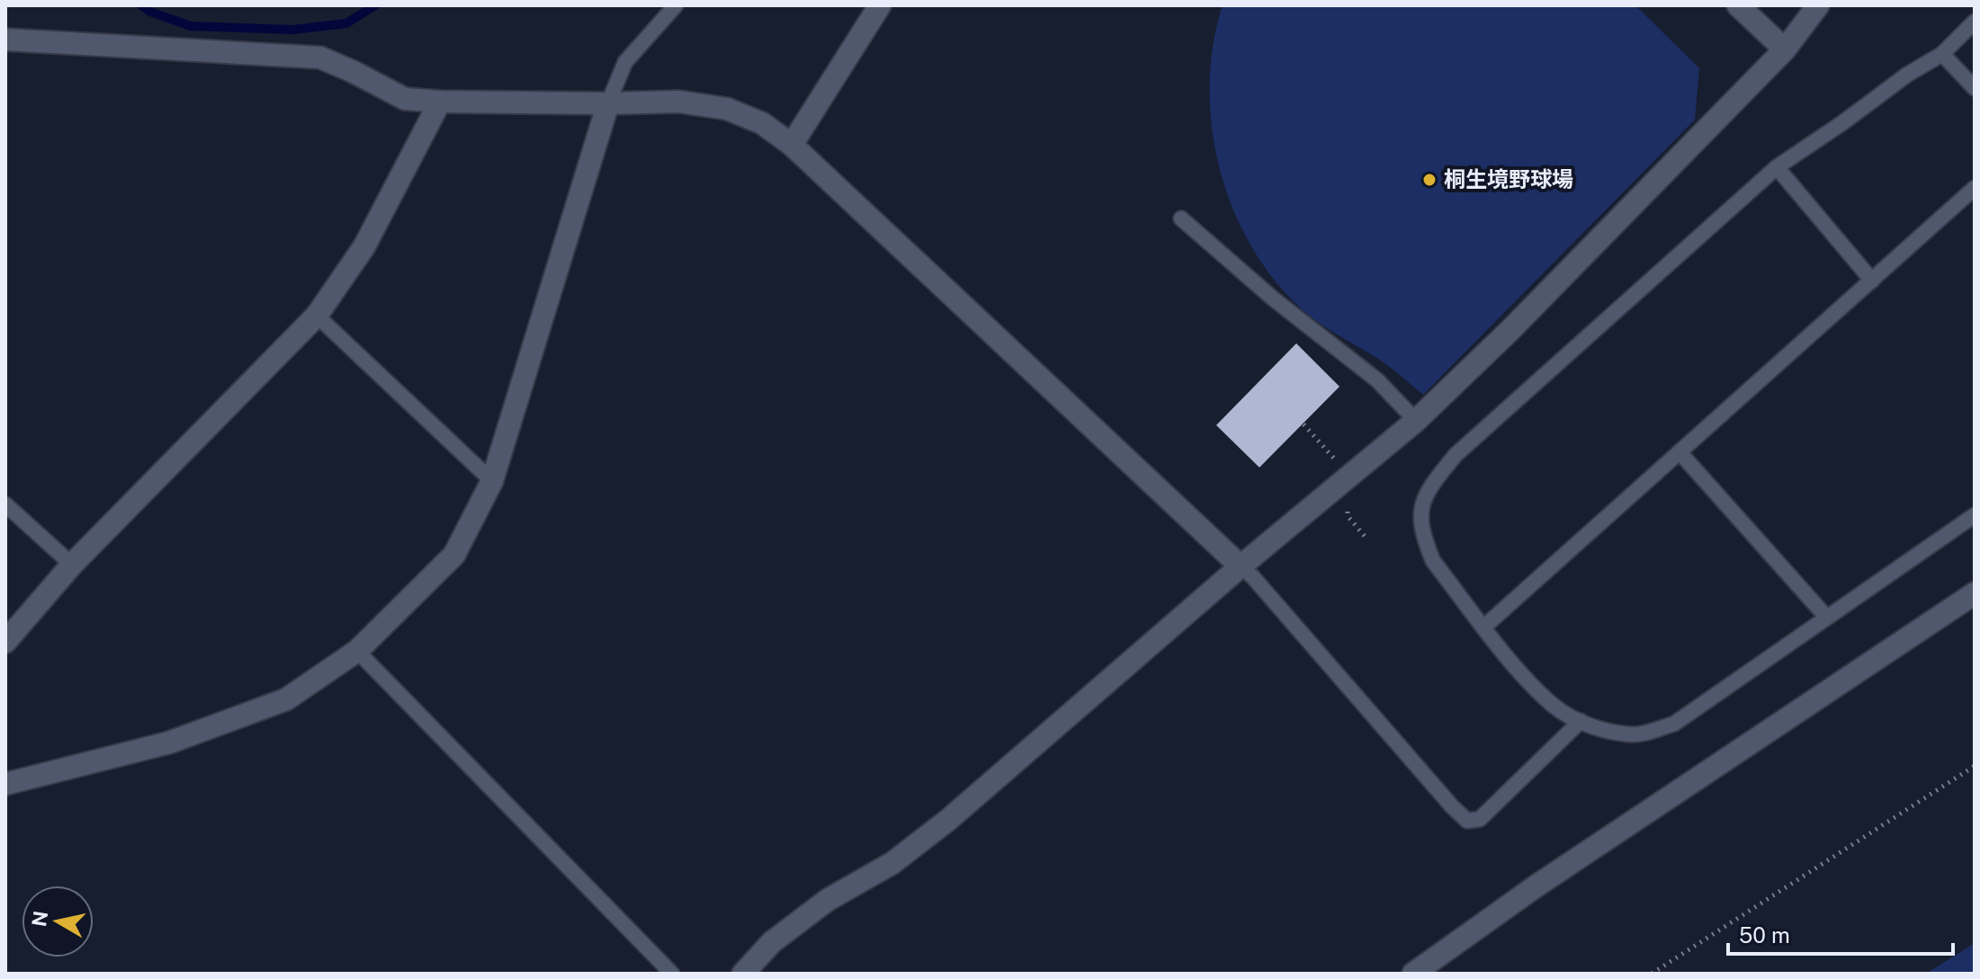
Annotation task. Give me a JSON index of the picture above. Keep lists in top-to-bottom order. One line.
{"places":["桐生境野球場"],"scale_bar":"50 m","north":"left"}
